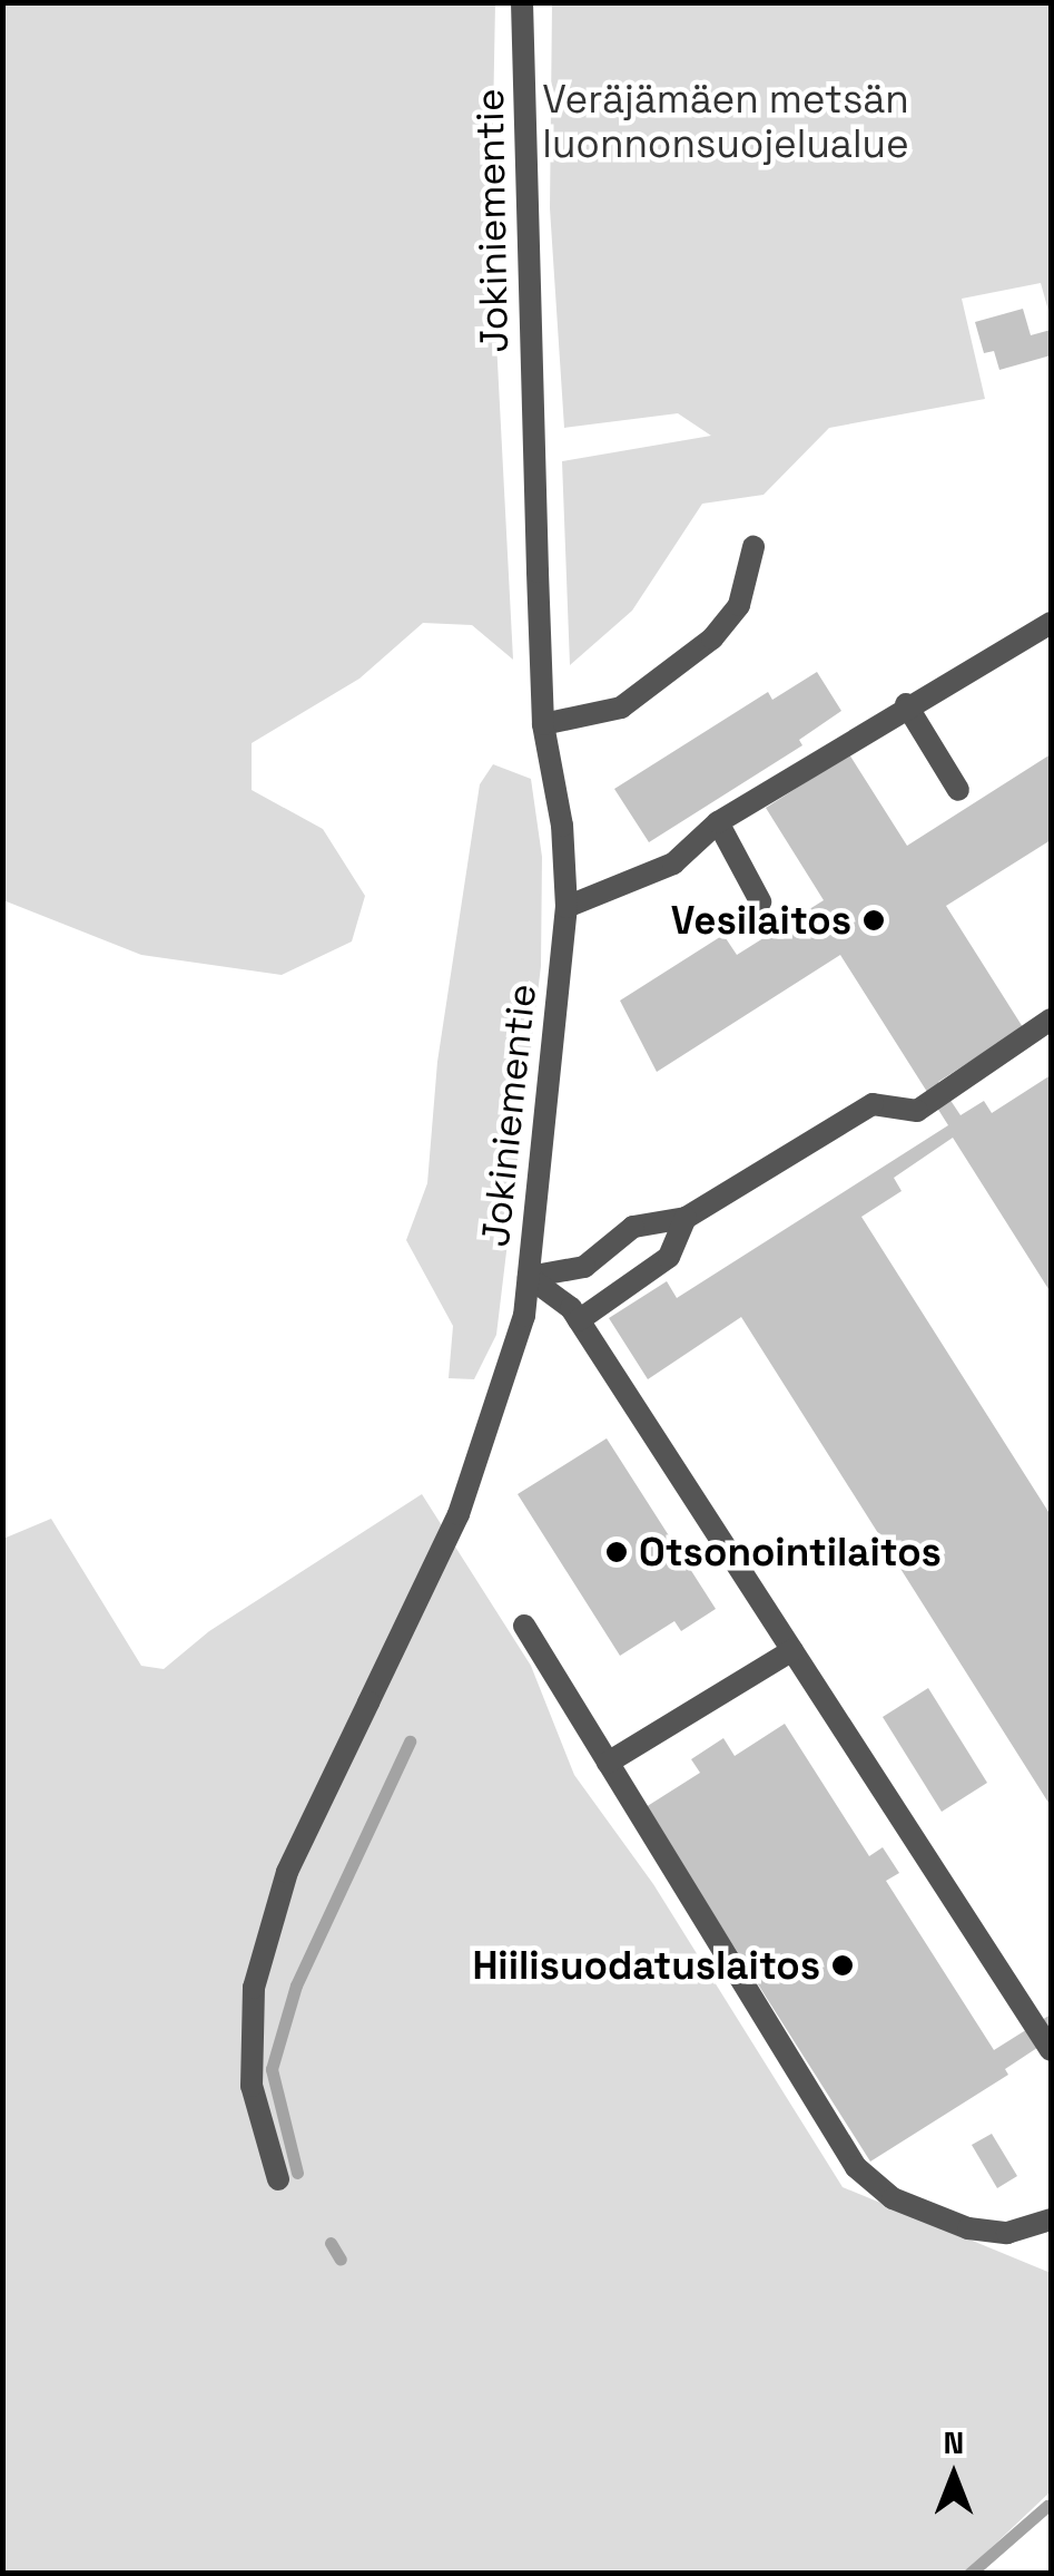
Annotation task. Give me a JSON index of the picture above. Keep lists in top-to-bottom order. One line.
{"streets":{"street":["Jokiniementie"]},"parks":["Veräjämäen metsän luonnonsuojelualue"],"places":["Vesilaitos","Otsonointilaitos","Hiilisuodatuslaitos"],"north":"top"}
